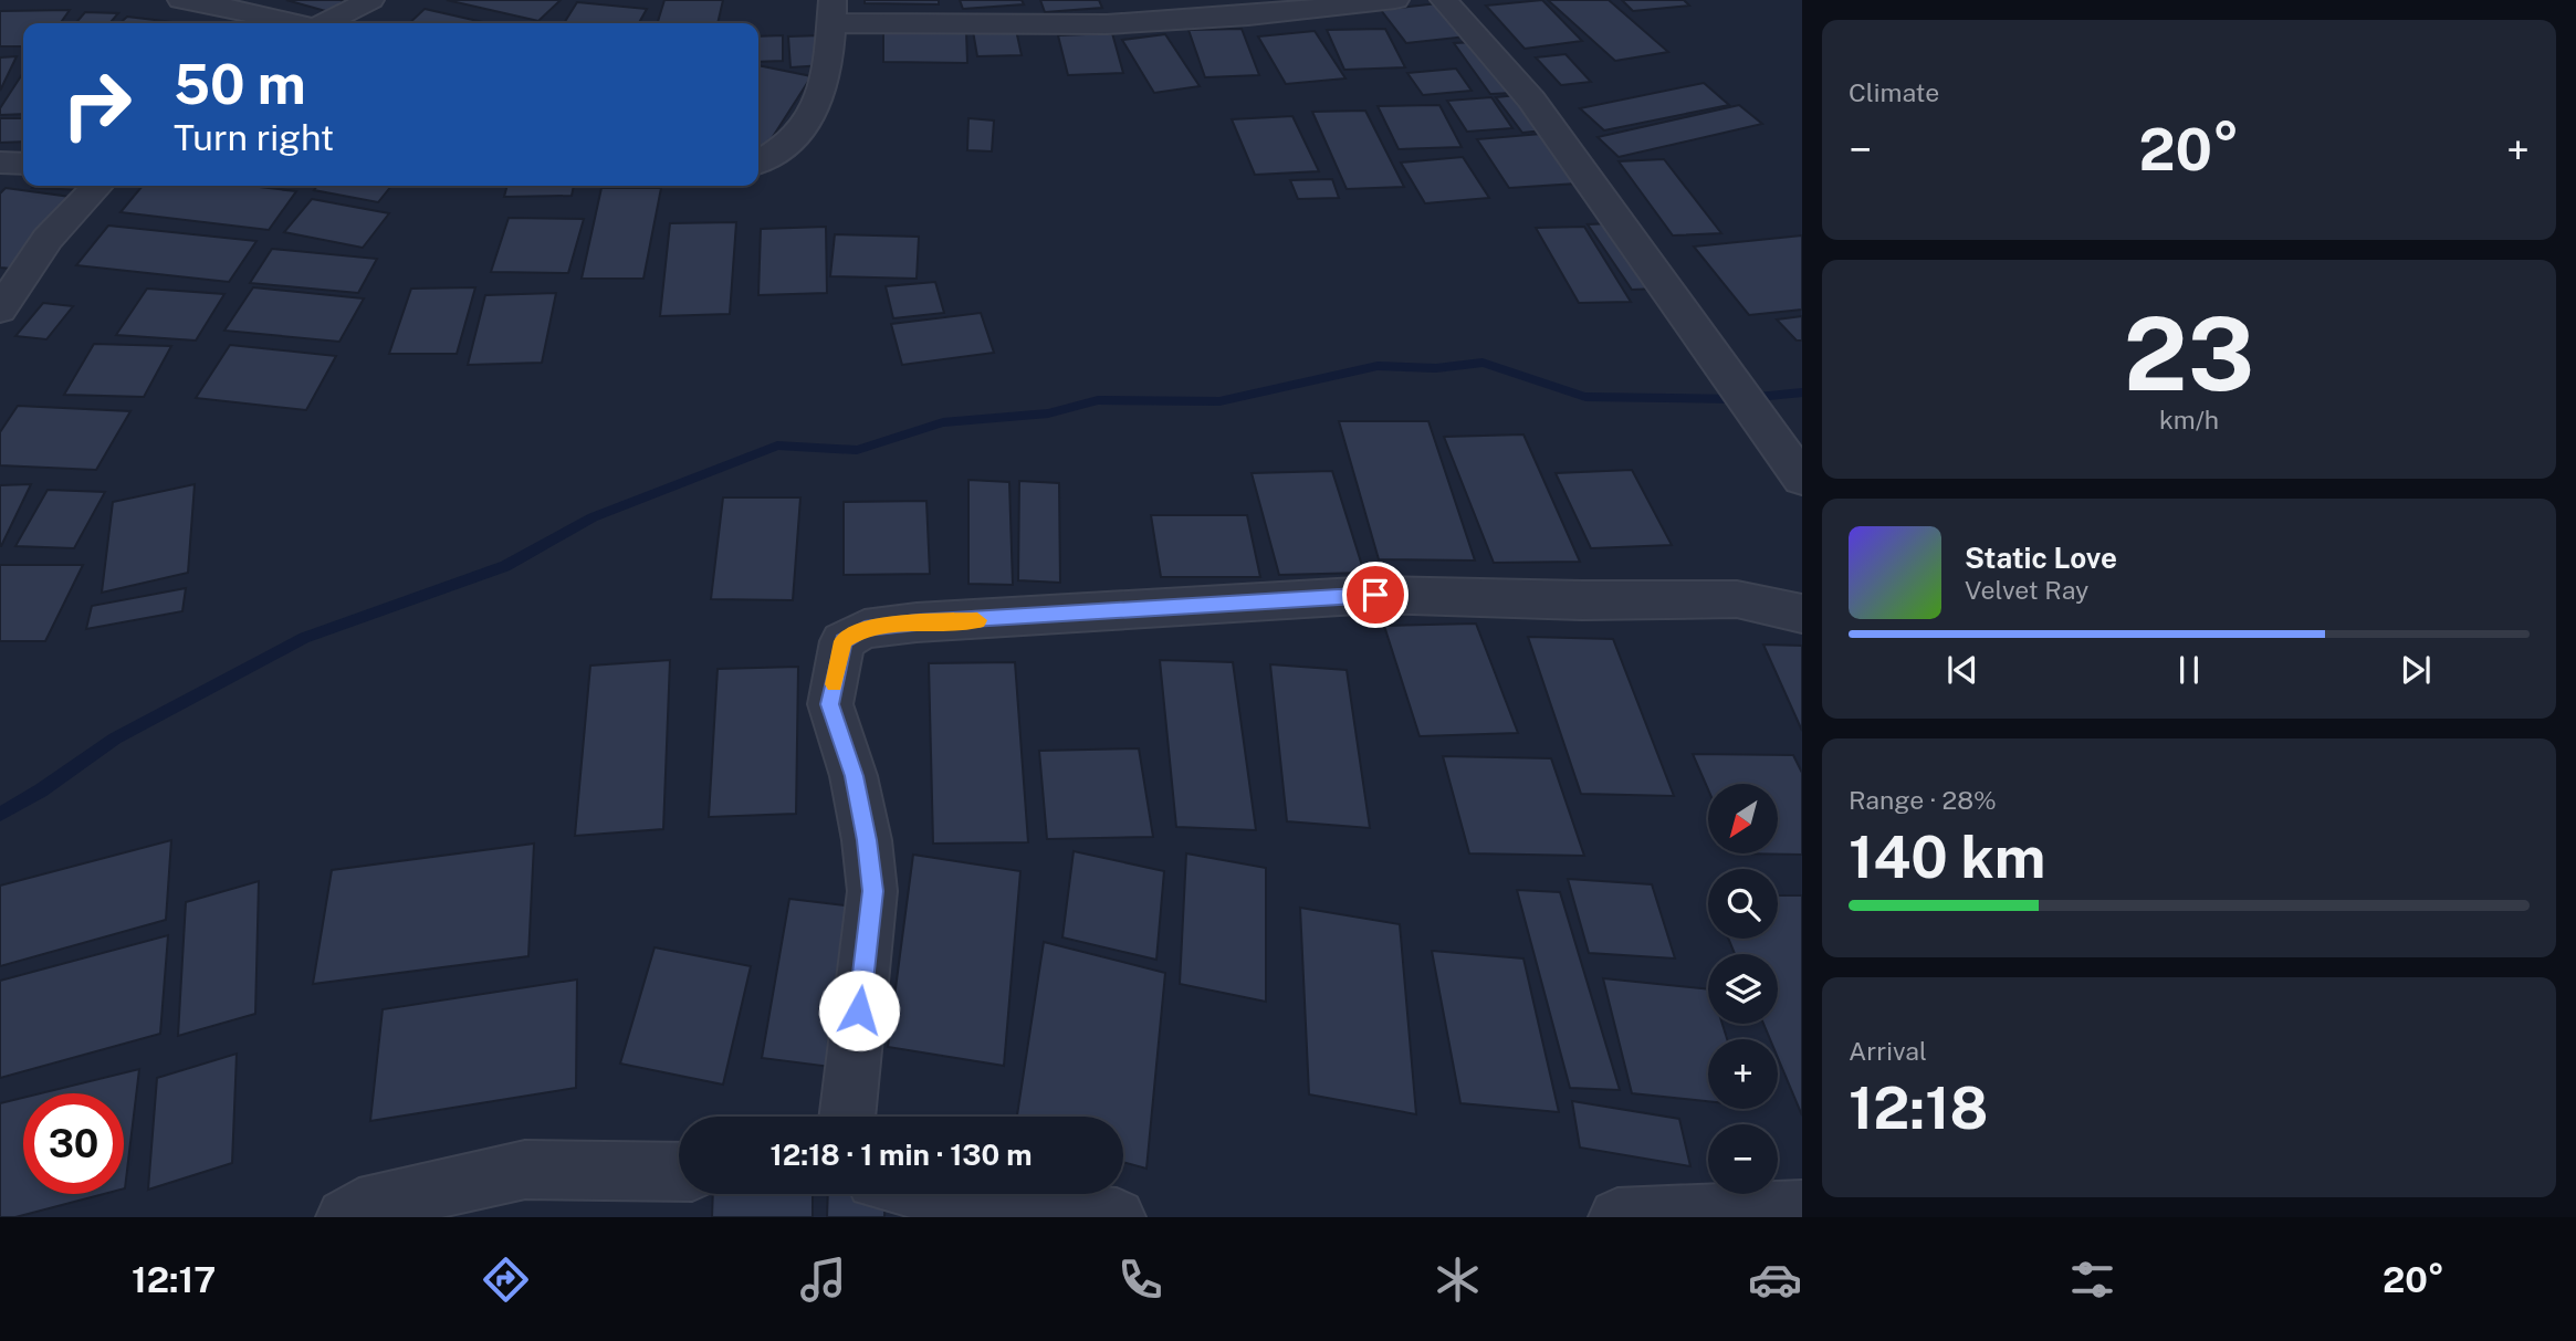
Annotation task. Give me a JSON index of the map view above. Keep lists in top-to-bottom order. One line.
{"north":"bottom left","page":{"tile":["Climate",["23","km/h"],["Range · 28%","140 km"],["Arrival","12:18"]],"turn":["50 m","Turn right"],"heat":["−","20°","+"],"song":["Static Love","Velvet Ray"],"map_buttons":["+","−"],"limit":"30","trip":"12:18 · 1 min · 130 m","tabs":["12:17","20°"]}}
